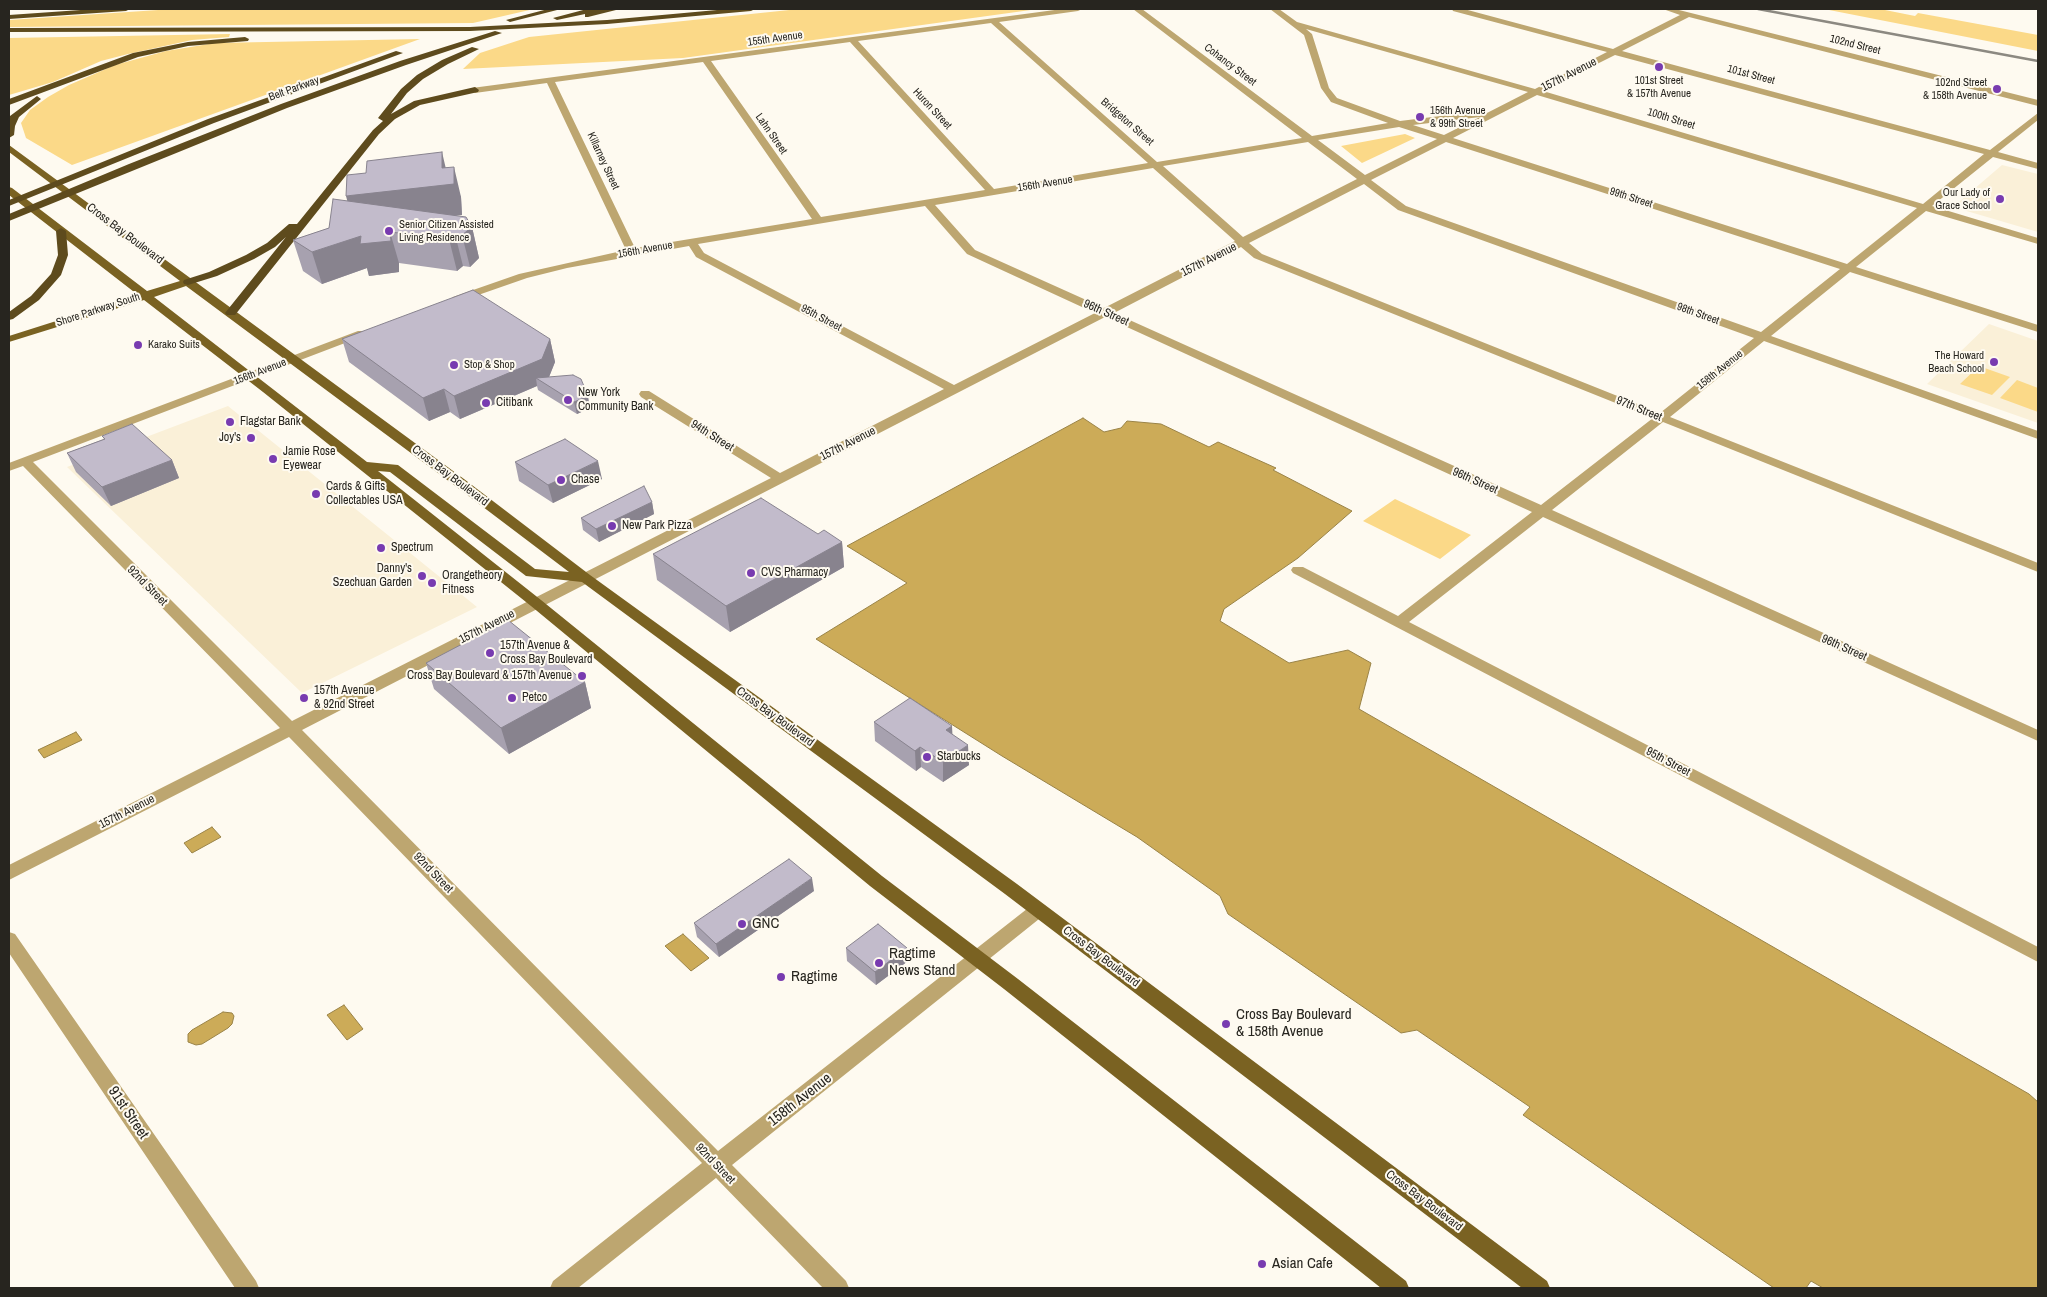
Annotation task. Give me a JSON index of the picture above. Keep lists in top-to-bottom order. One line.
{"streets":{"highway":["Belt Parkway"],"main road":["Cross Bay Boulevard","Shore Parkway South"],"street":["155th Avenue","102nd Street","Cohancy Street","157th Avenue","101st Street","Huron Street","100th Street","Bridgeton Street","Lahn Street","Killarney Street","156th Avenue","99th Street","96th Street","98th Street","95th Street","158th Avenue","97th Street","94th Street","92nd Street","91st Street"]},"crossings":[["155th Avenue","Huron Street"],["155th Avenue","Bridgeton Street"],["155th Avenue","Lahn Street"],["155th Avenue","Killarney Street"],["102nd Street","157th Avenue"],["Cohancy Street","157th Avenue"],["Cohancy Street","156th Avenue"],["Cohancy Street","98th Street"],["157th Avenue","101st Street"],["157th Avenue","100th Street"],["157th Avenue","Bridgeton Street"],["157th Avenue","99th Street"],["157th Avenue","Cross Bay Boulevard"],["157th Avenue","96th Street"],["157th Avenue","98th Street"],["157th Avenue","95th Street"],["157th Avenue","97th Street"],["157th Avenue","94th Street"],["157th Avenue","92nd Street"],["101st Street","158th Avenue"],["Huron Street","156th Avenue"],["100th Street","99th Street"],["100th Street","158th Avenue"],["Bridgeton Street","156th Avenue"],["Bridgeton Street","97th Street"],["Lahn Street","156th Avenue"],["Killarney Street","156th Avenue"],["156th Avenue","Cross Bay Boulevard"],["156th Avenue","96th Street"],["156th Avenue","95th Street"],["156th Avenue","92nd Street"],["99th Street","158th Avenue"],["Cross Bay Boulevard","Shore Parkway South"],["Cross Bay Boulevard","158th Avenue"],["96th Street","158th Avenue"],["98th Street","158th Avenue"],["95th Street","158th Avenue"],["158th Avenue","97th Street"],["158th Avenue","92nd Street"]],"places":["101st Street & 157th Avenue","102nd Street & 158th Avenue","156th Avenue & 99th Street","Our Lady of Grace School","Senior Citizen Assisted Living Residence","Karako Suits","The Howard Beach School","Stop & Shop","New York Community Bank","Citibank","Flagstar Bank","Joy's","Jamie Rose Eyewear","Chase","Cards & Gifts Collectables USA","New Park Pizza","Spectrum","CVS Pharmacy","Danny's Szechuan Garden","Orangetheory Fitness","157th Avenue & Cross Bay Boulevard","Cross Bay Boulevard & 157th Avenue","157th Avenue & 92nd Street","Petco","Starbucks","GNC","Ragtime News Stand","Ragtime","Cross Bay Boulevard & 158th Avenue","Asian Cafe"]}
